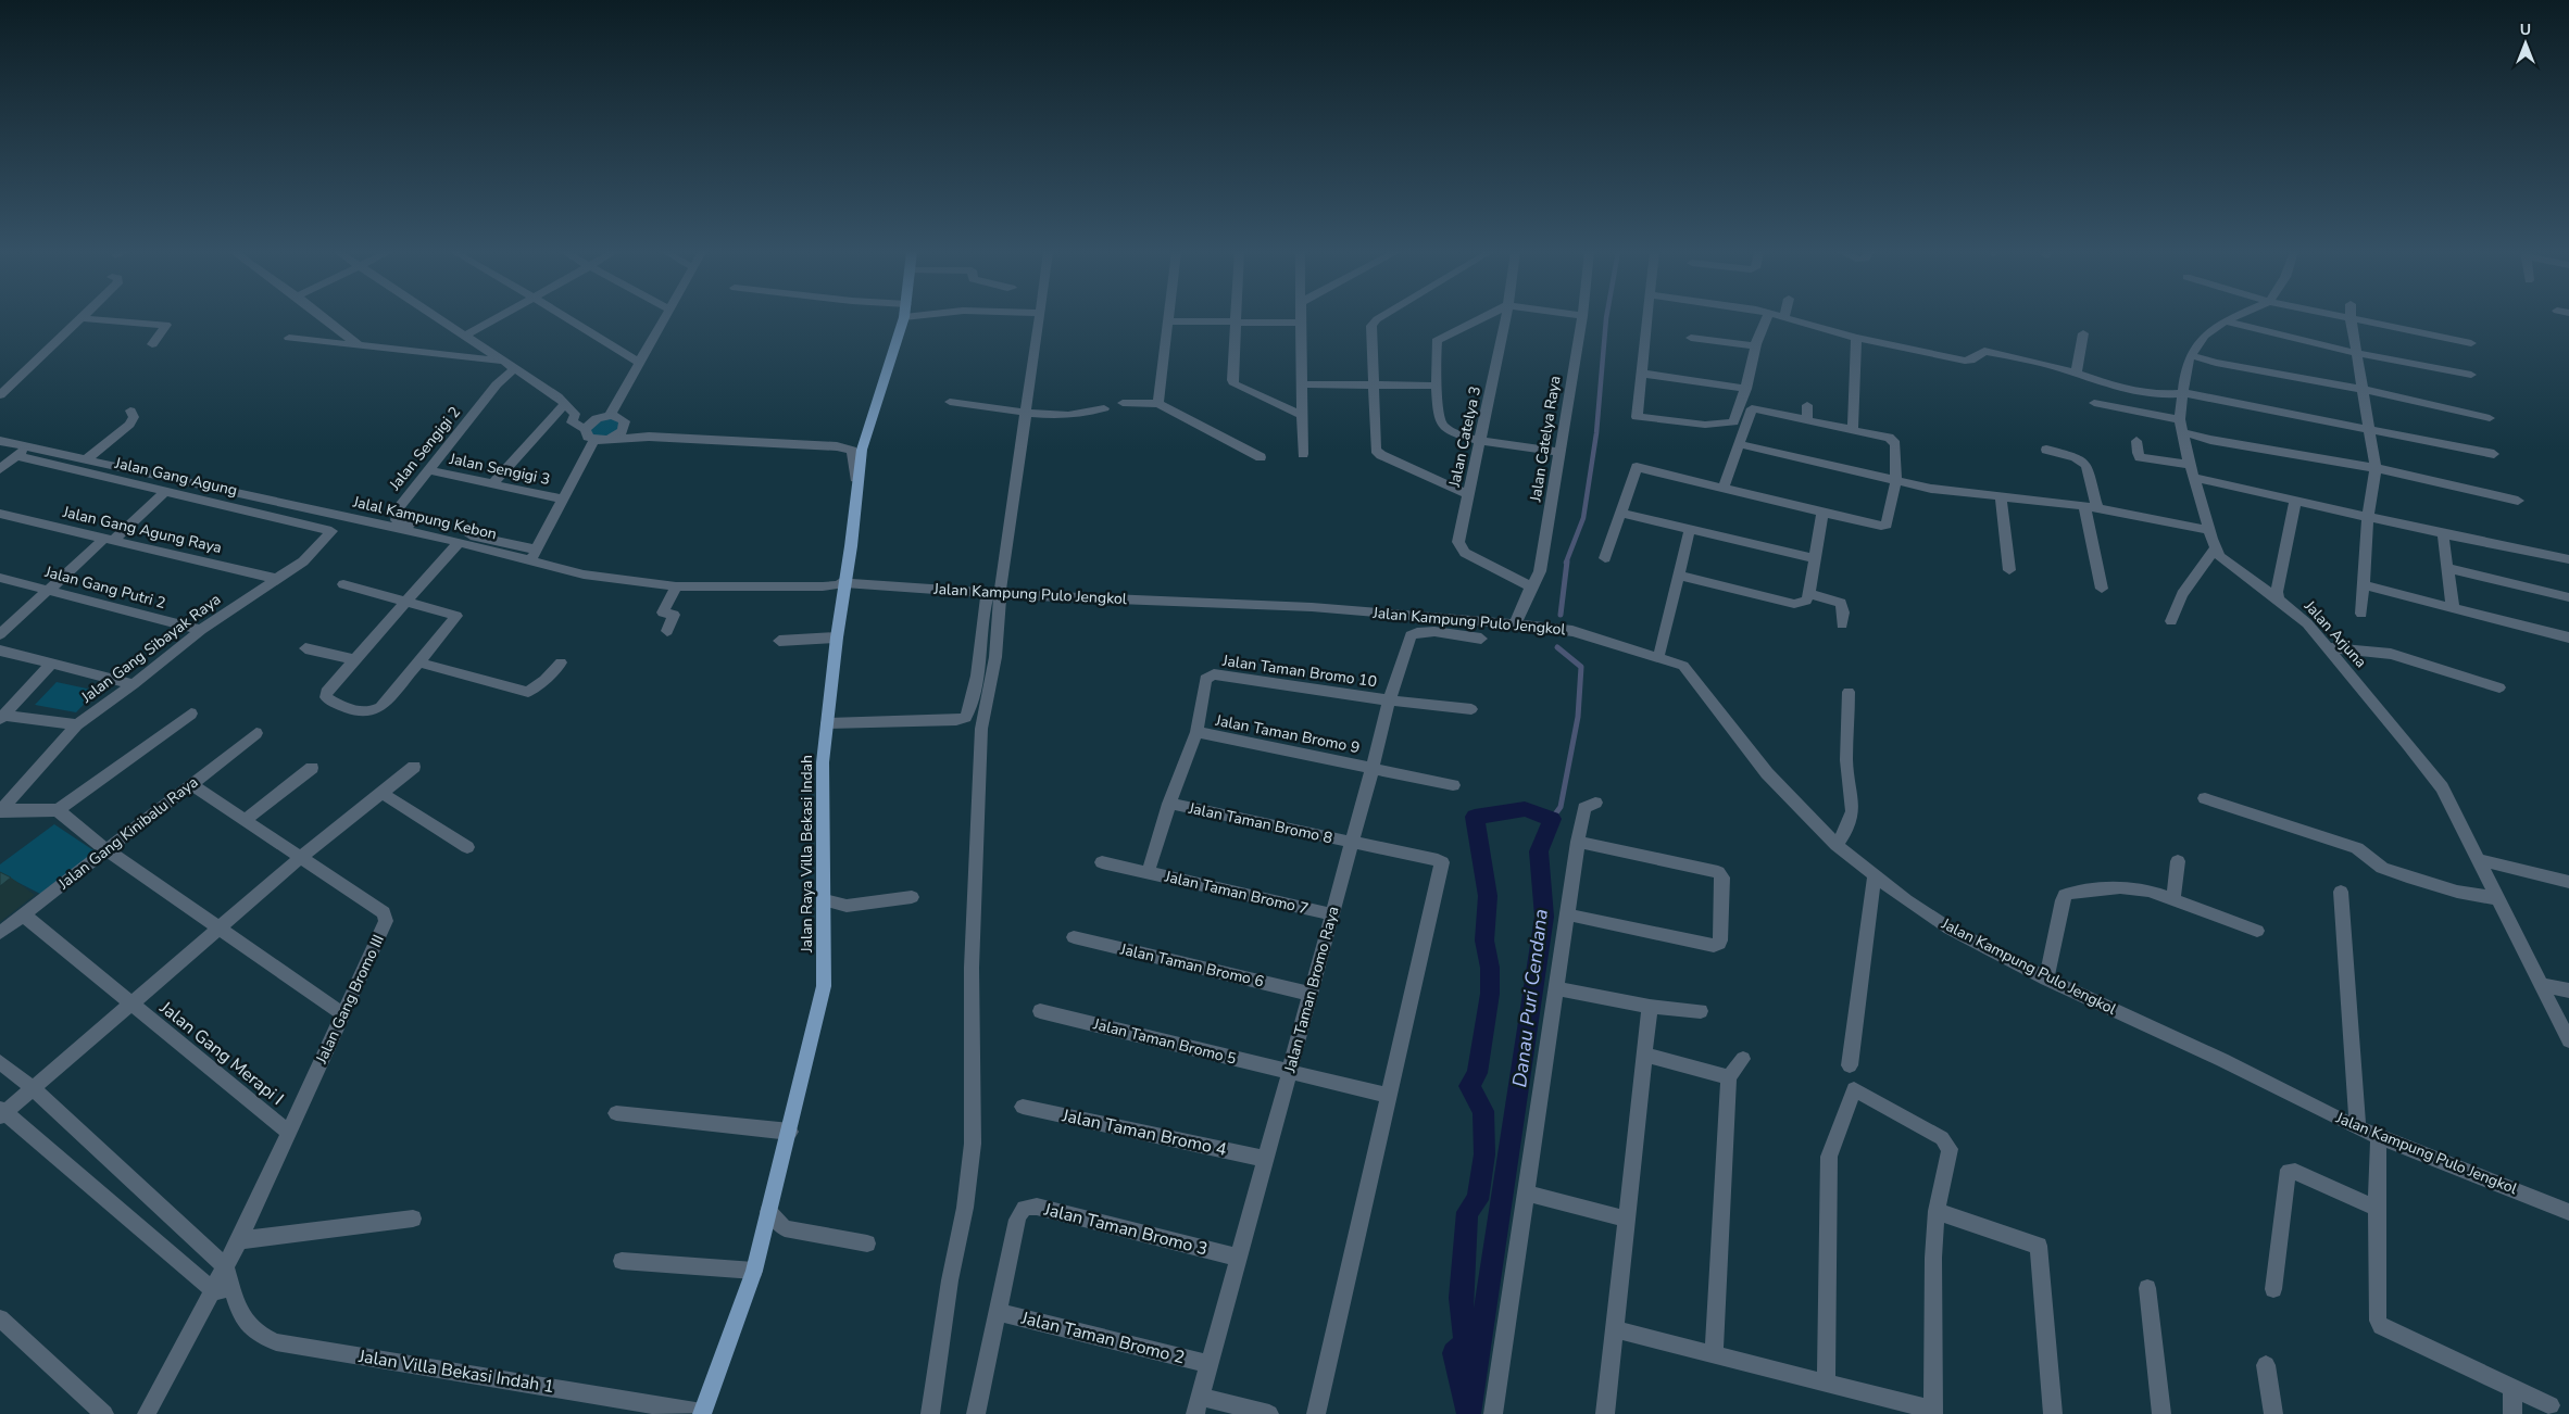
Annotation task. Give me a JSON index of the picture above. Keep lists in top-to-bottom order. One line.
{"streets":{"main road":["Jalan Raya Villa Bekasi Indah"],"street":["Jalan Catelya 3","Jalan Catelya Raya","Jalan Sengigi 2","Jalan Sengigi 3","Jalan Gang Agung","Jalal Kampung Kebon","Jalan Gang Agung Raya","Jalan Gang Putri 2","Jalan Kampung Pulo Jengkol","Jalan Arjuna","Jalan Gang Sibayak Raya","Jalan Taman Bromo 10","Jalan Taman Bromo 9","Jalan Taman Bromo 8","Jalan Gang Kinibalu Raya","Jalan Taman Bromo 7","Jalan Taman Bromo 6","Jalan Taman Bromo Raya","Jalan Gang Bromo III","Jalan Taman Bromo 5","Jalan Gang Merapi I","Jalan Taman Bromo 4","Jalan Taman Bromo 3","Jalan Taman Bromo 2","Jalan Villa Bekasi Indah 1"]},"crossings":[["Jalan Catelya 3","Jalan Catelya Raya"],["Jalan Catelya Raya","Jalan Kampung Pulo Jengkol"],["Jalan Sengigi 2","Jalan Sengigi 3"],["Jalan Sengigi 2","Jalal Kampung Kebon"],["Jalan Gang Agung","Jalal Kampung Kebon"],["Jalan Gang Agung","Jalan Gang Sibayak Raya"],["Jalal Kampung Kebon","Jalan Kampung Pulo Jengkol"],["Jalal Kampung Kebon","Jalan Raya Villa Bekasi Indah"],["Jalan Gang Agung Raya","Jalan Gang Sibayak Raya"],["Jalan Gang Putri 2","Jalan Gang Sibayak Raya"],["Jalan Kampung Pulo Jengkol","Jalan Raya Villa Bekasi Indah"],["Jalan Taman Bromo 10","Jalan Taman Bromo 7"],["Jalan Taman Bromo 10","Jalan Taman Bromo Raya"],["Jalan Taman Bromo 9","Jalan Taman Bromo 7"],["Jalan Taman Bromo 9","Jalan Taman Bromo Raya"],["Jalan Taman Bromo 8","Jalan Taman Bromo 7"],["Jalan Taman Bromo 8","Jalan Taman Bromo Raya"],["Jalan Taman Bromo 8","Jalan Taman Bromo 5"],["Jalan Gang Kinibalu Raya","Jalan Gang Bromo III"],["Jalan Gang Kinibalu Raya","Jalan Gang Merapi I"],["Jalan Raya Villa Bekasi Indah","Jalan Villa Bekasi Indah 1"],["Jalan Taman Bromo 7","Jalan Taman Bromo Raya"],["Jalan Taman Bromo 6","Jalan Taman Bromo Raya"],["Jalan Taman Bromo Raya","Jalan Taman Bromo 5"],["Jalan Taman Bromo Raya","Jalan Taman Bromo 4"],["Jalan Taman Bromo Raya","Jalan Taman Bromo 3"],["Jalan Taman Bromo Raya","Jalan Taman Bromo 2"],["Jalan Gang Bromo III","Jalan Gang Merapi I"],["Jalan Gang Bromo III","Jalan Villa Bekasi Indah 1"],["Jalan Taman Bromo 3","Jalan Taman Bromo 2"]],"water":["Danau Puri Cendana"],"north":"top"}
